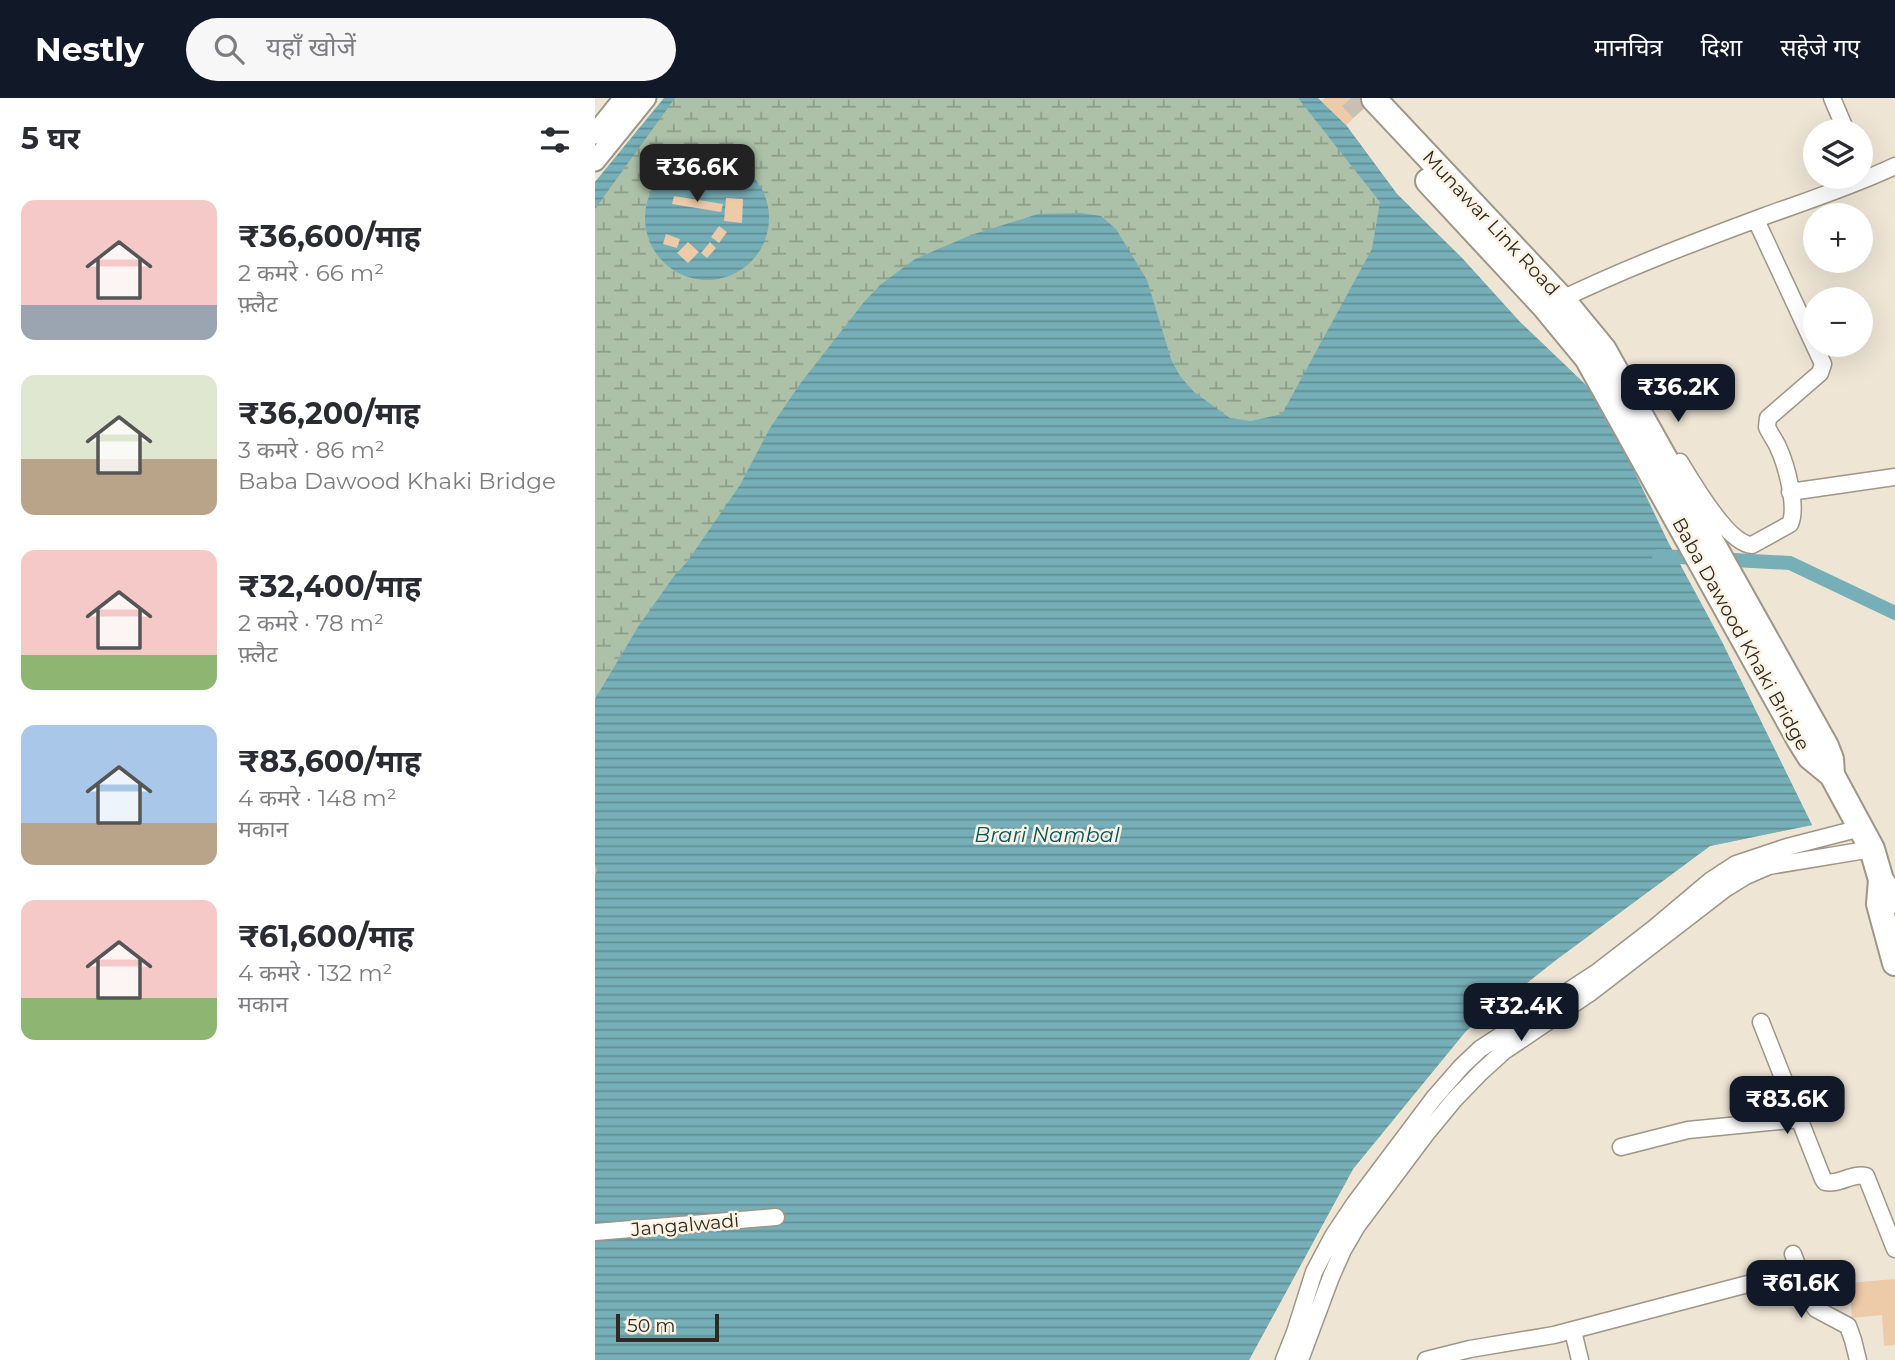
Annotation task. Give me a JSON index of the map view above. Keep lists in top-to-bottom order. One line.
{"streets":{"main road":["Munawar Link Road","Baba Dawood Khaki Bridge"],"street":["Jangalwadi"]},"crossings":[["Munawar Link Road","Baba Dawood Khaki Bridge"]],"water":["Brari Nambal"],"scale_bar":"50 m","page":{"header":"Nestly","search":"यहाँ खोजें","nav":["मानचित्र","दिशा","सहेजे गए"],"heading":"5 घर","map_buttons":["+","−"],"price":["₹36.6K","₹36.2K","₹32.4K","₹83.6K","₹61.6K"],"list":[{"name":"₹36,600/माह","note":"2 कमरे · 66 m² · फ़्लैट"},{"name":"₹36,200/माह","note":"3 कमरे · 86 m² · Baba Dawood Khaki Bridge"},{"name":"₹32,400/माह","note":"2 कमरे · 78 m² · फ़्लैट"},{"name":"₹83,600/माह","note":"4 कमरे · 148 m² · मकान"},{"name":"₹61,600/माह","note":"4 कमरे · 132 m² · मकान"}],"scale":"50 m"}}
